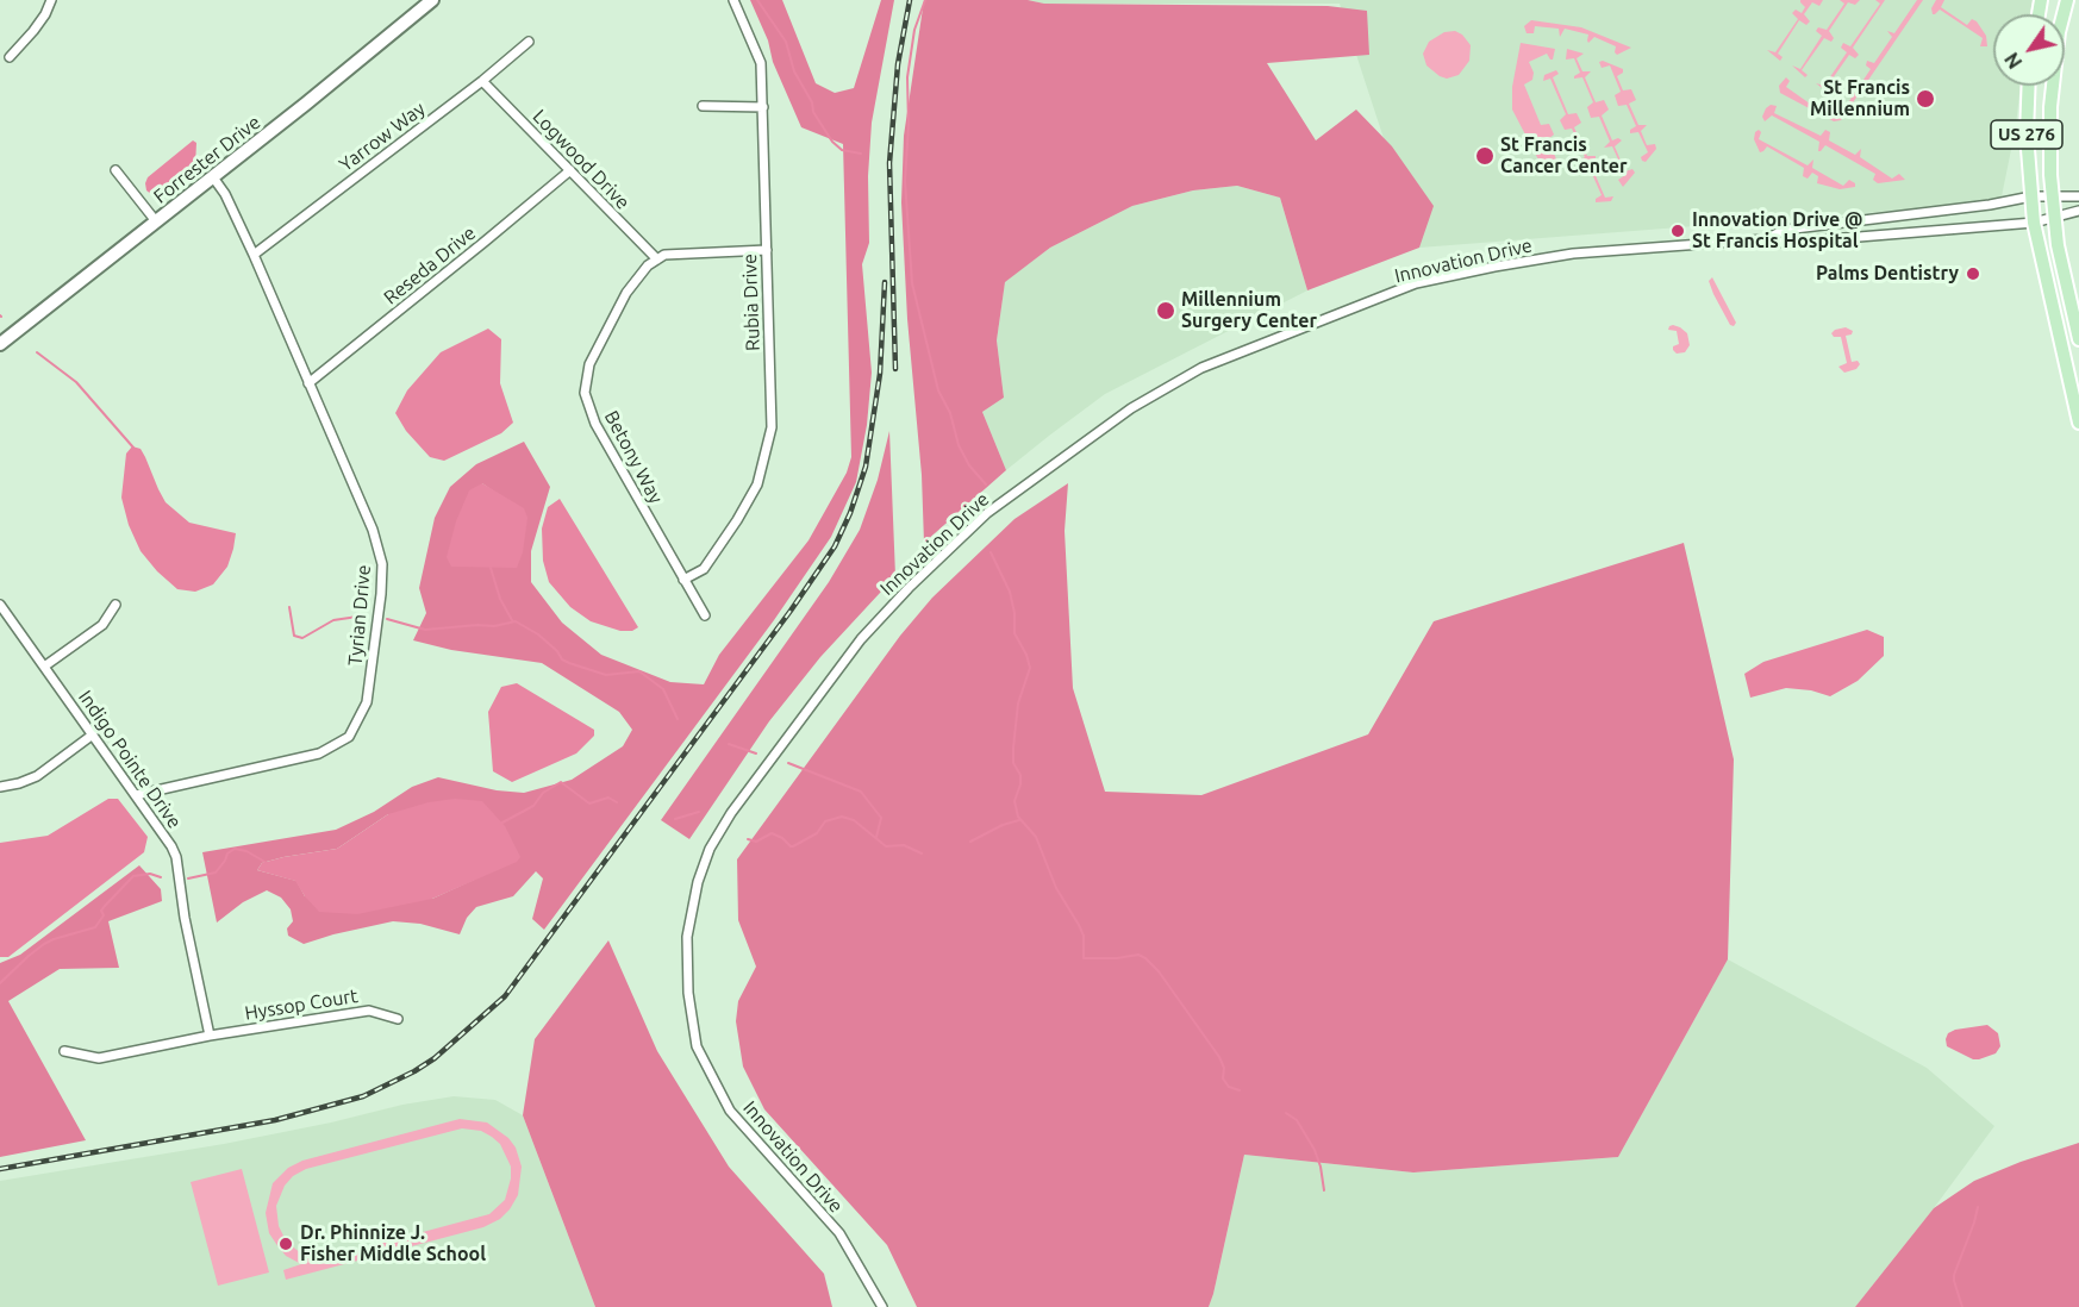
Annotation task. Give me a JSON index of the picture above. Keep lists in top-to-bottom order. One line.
{"streets":{"main road":["US 276"],"street":["Yarrow Way","Forrester Drive","Logwood Drive","Innovation Drive","Reseda Drive","Rubia Drive","Betony Way","Tyrian Drive","Indigo Pointe Drive","Hyssop Court"]},"crossings":[["US 276","Innovation Drive"],["Yarrow Way","Logwood Drive"],["Yarrow Way","Tyrian Drive"],["Forrester Drive","Tyrian Drive"],["Logwood Drive","Reseda Drive"],["Logwood Drive","Betony Way"],["Reseda Drive","Tyrian Drive"],["Rubia Drive","Betony Way"],["Tyrian Drive","Indigo Pointe Drive"],["Indigo Pointe Drive","Hyssop Court"]],"places":["St Francis Millennium","St Francis Cancer Center","Innovation Drive @ St Francis Hospital","Palms Dentistry","Millennium Surgery Center","Dr. Phinnize J. Fisher Middle School"],"north":"bottom left"}
